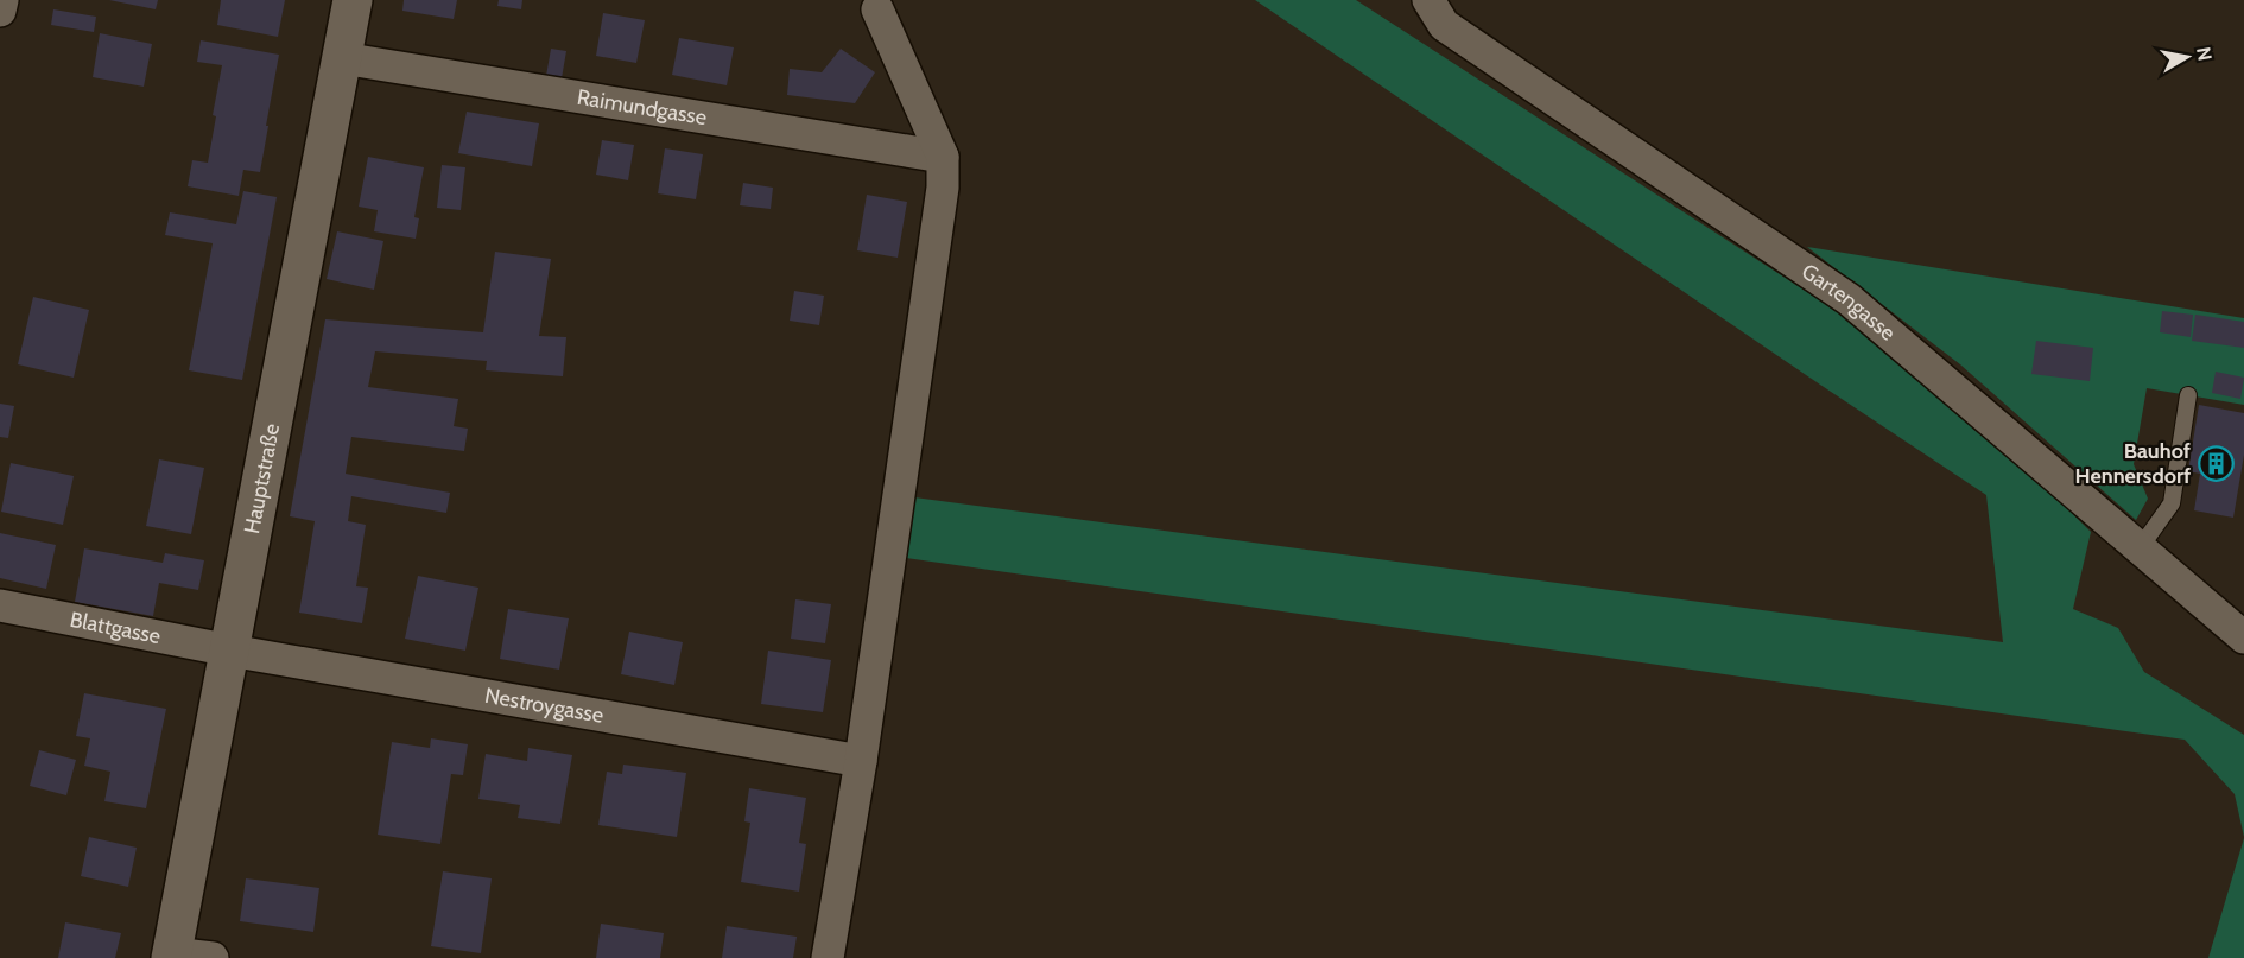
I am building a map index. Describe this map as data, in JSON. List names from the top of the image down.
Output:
{
  "streets": {
    "street": [
      "Raimundgasse",
      "Gartengasse",
      "Hauptstraße",
      "Blattgasse",
      "Nestroygasse"
    ]
  },
  "crossings": [
    ["Raimundgasse", "Hauptstraße"],
    ["Hauptstraße", "Blattgasse"],
    ["Hauptstraße", "Nestroygasse"],
    ["Blattgasse", "Nestroygasse"]
  ],
  "places": {
    "building": ["Bauhof Hennersdorf"]
  },
  "north": "right"
}
